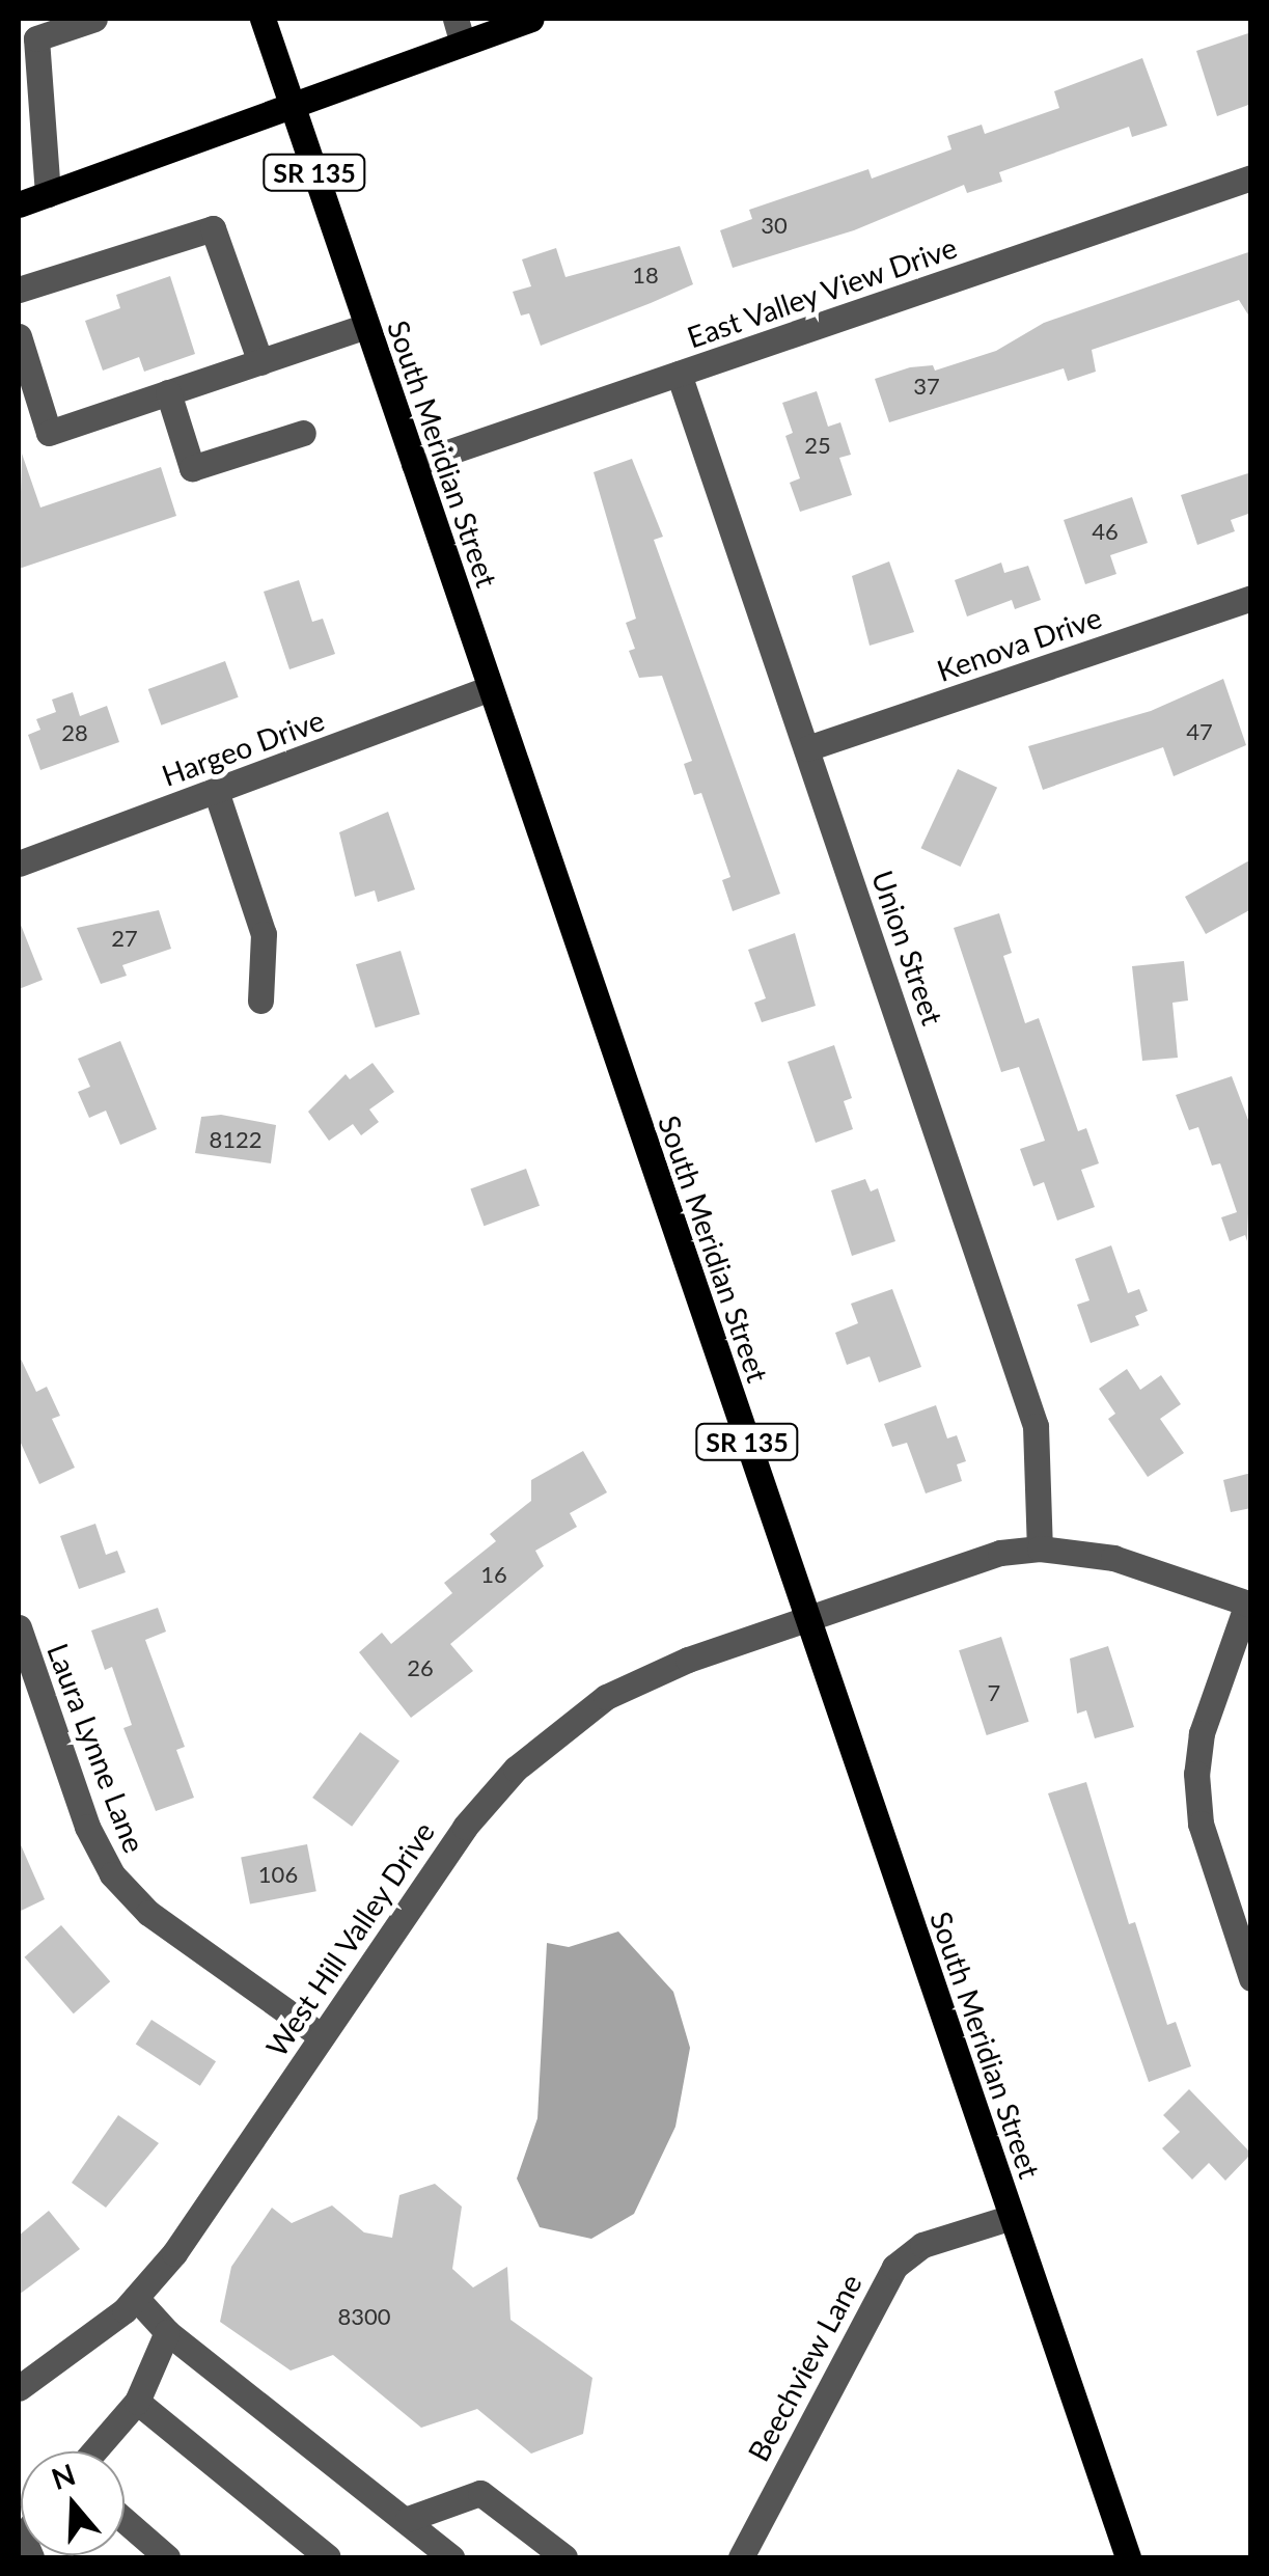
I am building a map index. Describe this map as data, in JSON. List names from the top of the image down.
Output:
{
  "streets": {
    "main road": ["SR 135", "South Meridian Street"],
    "street": [
      "East Valley View Drive",
      "Kenova Drive",
      "Hargeo Drive",
      "Union Street",
      "Laura Lynne Lane",
      "West Hill Valley Drive",
      "Beechview Lane"
    ]
  },
  "crossings": [
    ["East Valley View Drive", "South Meridian Street"],
    ["East Valley View Drive", "Union Street"],
    ["South Meridian Street", "Hargeo Drive"],
    ["South Meridian Street", "West Hill Valley Drive"],
    ["South Meridian Street", "Beechview Lane"],
    ["Kenova Drive", "Union Street"],
    ["Union Street", "West Hill Valley Drive"],
    ["Laura Lynne Lane", "West Hill Valley Drive"]
  ],
  "house_numbers": [
    "30",
    "18",
    "37",
    "25",
    "46",
    "47",
    "28",
    "27",
    "8122",
    "16",
    "26",
    "7",
    "106",
    "8300"
  ],
  "north": "top"
}
